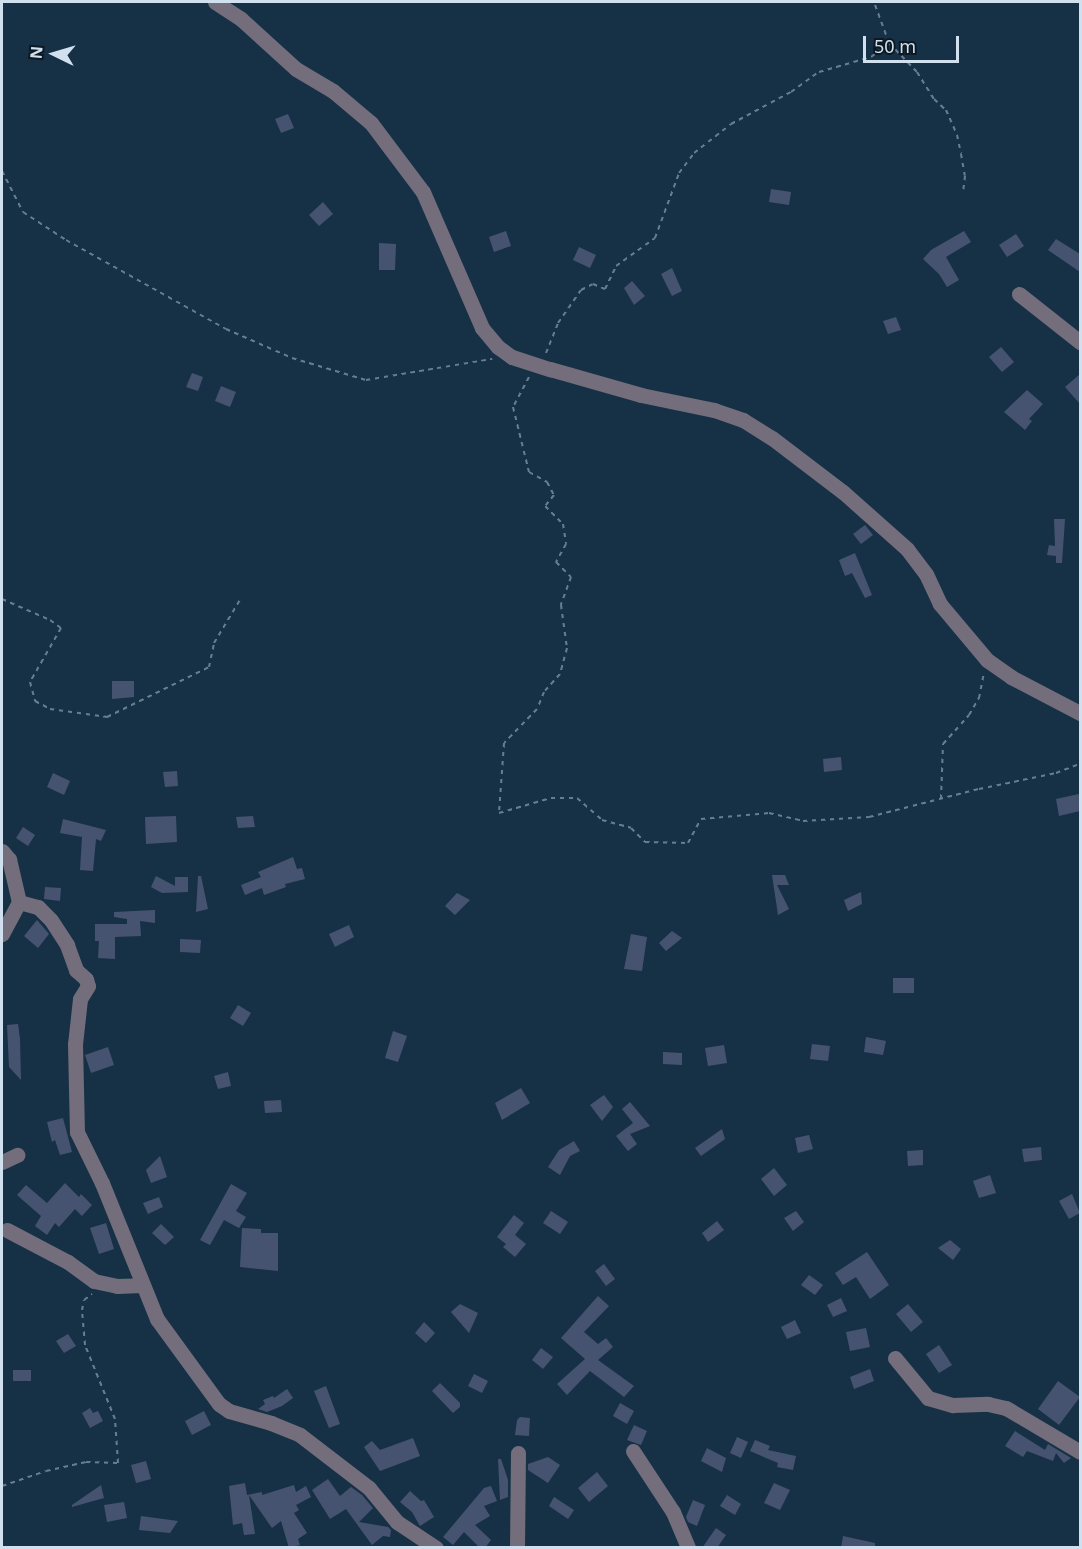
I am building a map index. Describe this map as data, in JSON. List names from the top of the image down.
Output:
{
  "scale_bar": "50 m",
  "north": "left"
}
